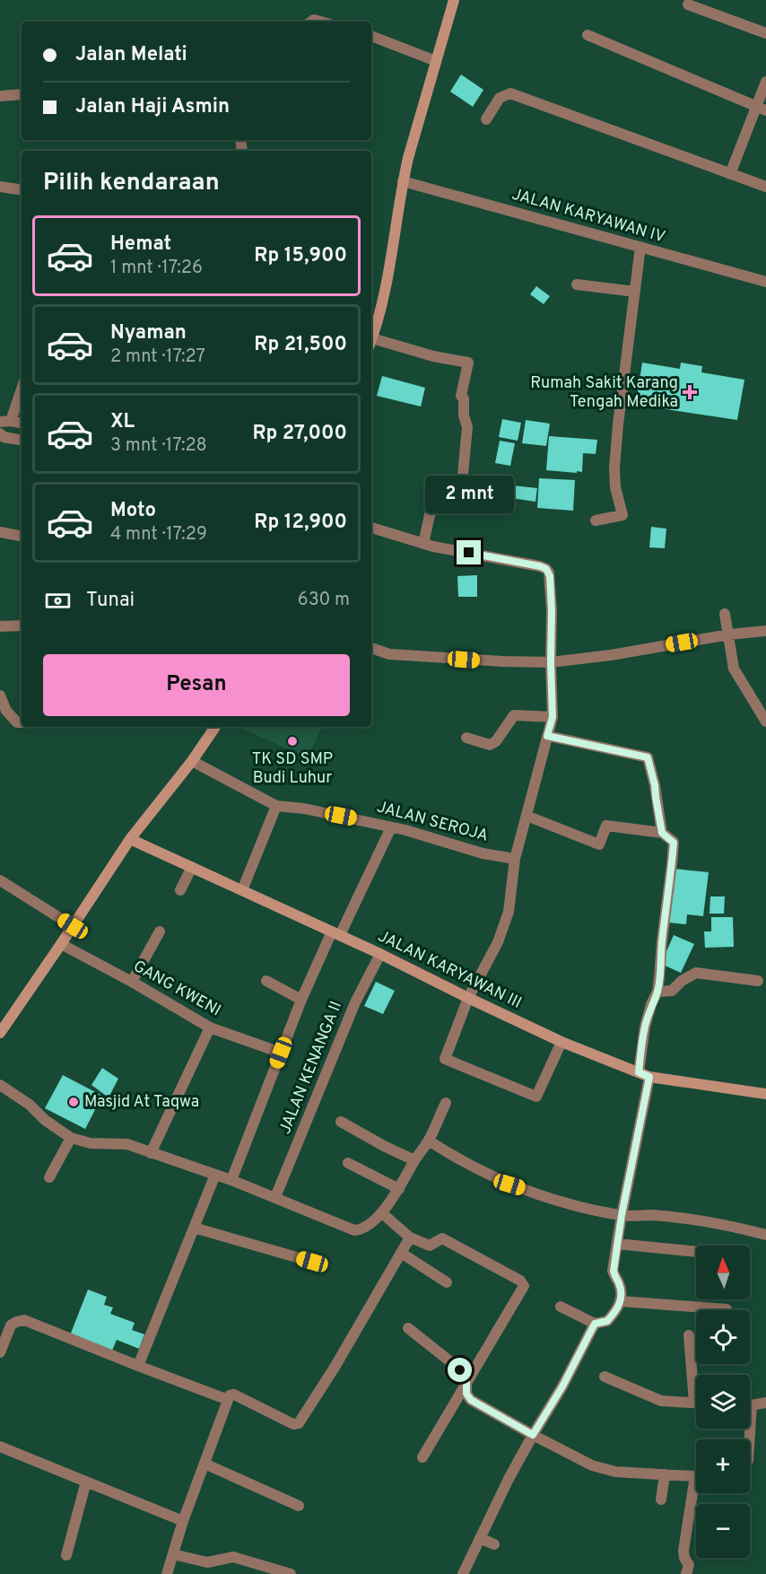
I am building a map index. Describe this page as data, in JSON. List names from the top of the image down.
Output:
{
  "streets": {
    "main road": ["JALAN KARYAWAN III"],
    "street": [
      "JALAN KARYAWAN IV",
      "JALAN SEROJA",
      "GANG KWENI",
      "JALAN KENANGA II"
    ]
  },
  "crossings": [
    ["JALAN KARYAWAN III", "JALAN KENANGA II"]
  ],
  "places": {
    "health": ["Rumah Sakit Karang Tengah Medika"],
    "other": ["TK SD SMP Budi Luhur", "Masjid At Taqwa"]
  },
  "north": "top",
  "page": {
    "banner": ["Jalan Melati", "Jalan Haji Asmin"],
    "heading": "Pilih kendaraan",
    "list": [
      {
        "name": "Hemat",
        "note": "1 mnt · 17:26",
        "value": "Rp 15,900"
      },
      {
        "name": "Nyaman",
        "note": "2 mnt · 17:27",
        "value": "Rp 21,500"
      },
      {
        "name": "XL",
        "note": "3 mnt · 17:28",
        "value": "Rp 27,000"
      },
      {
        "name": "Moto",
        "note": "4 mnt · 17:29",
        "value": "Rp 12,900"
      }
    ],
    "bubble": "2 mnt",
    "pay": ["Tunai", "630 m"],
    "buttons": "Pesan",
    "map_buttons": ["+", "−"]
  }
}
